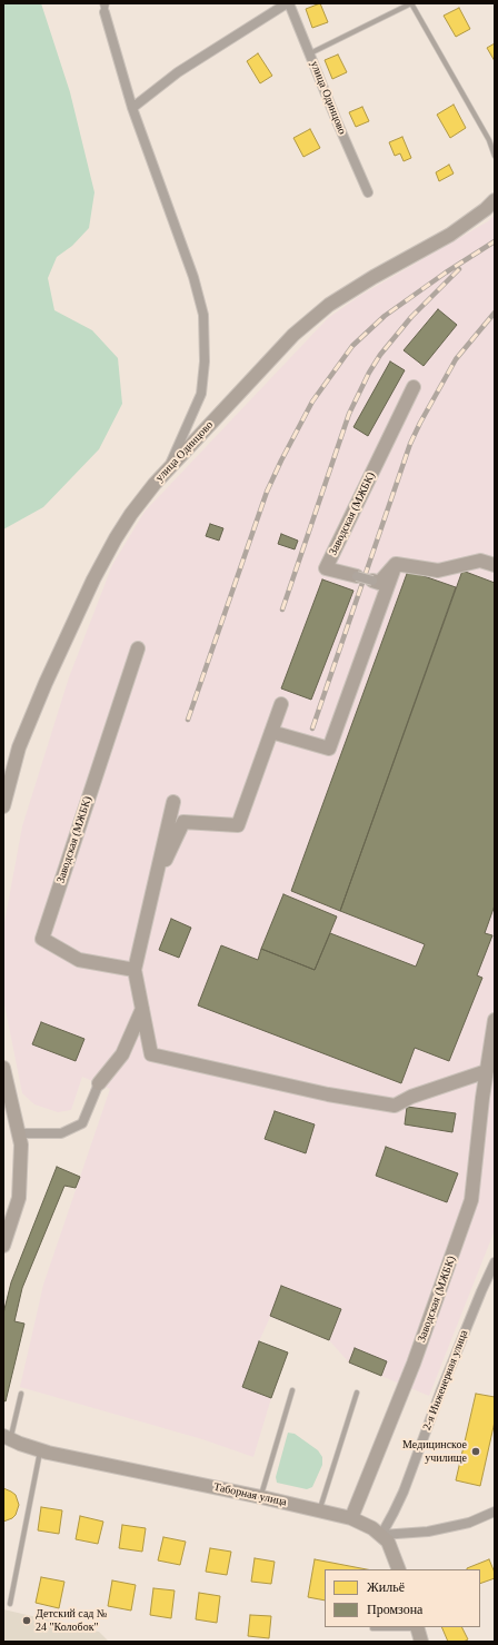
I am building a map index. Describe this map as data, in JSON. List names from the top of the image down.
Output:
{
  "streets": {
    "street": [
      "улица Одинцово",
      "Заводская (МЖБК)",
      "2-я Инженерная улица",
      "Таборная улица"
    ]
  },
  "crossings": [
    ["Заводская (МЖБК)", "Таборная улица"],
    ["2-я Инженерная улица", "Таборная улица"]
  ],
  "places": ["Медицинское училище", "Детский сад № 24 \"Колобок\""],
  "legend": ["Жильё", "Промзона"]
}
